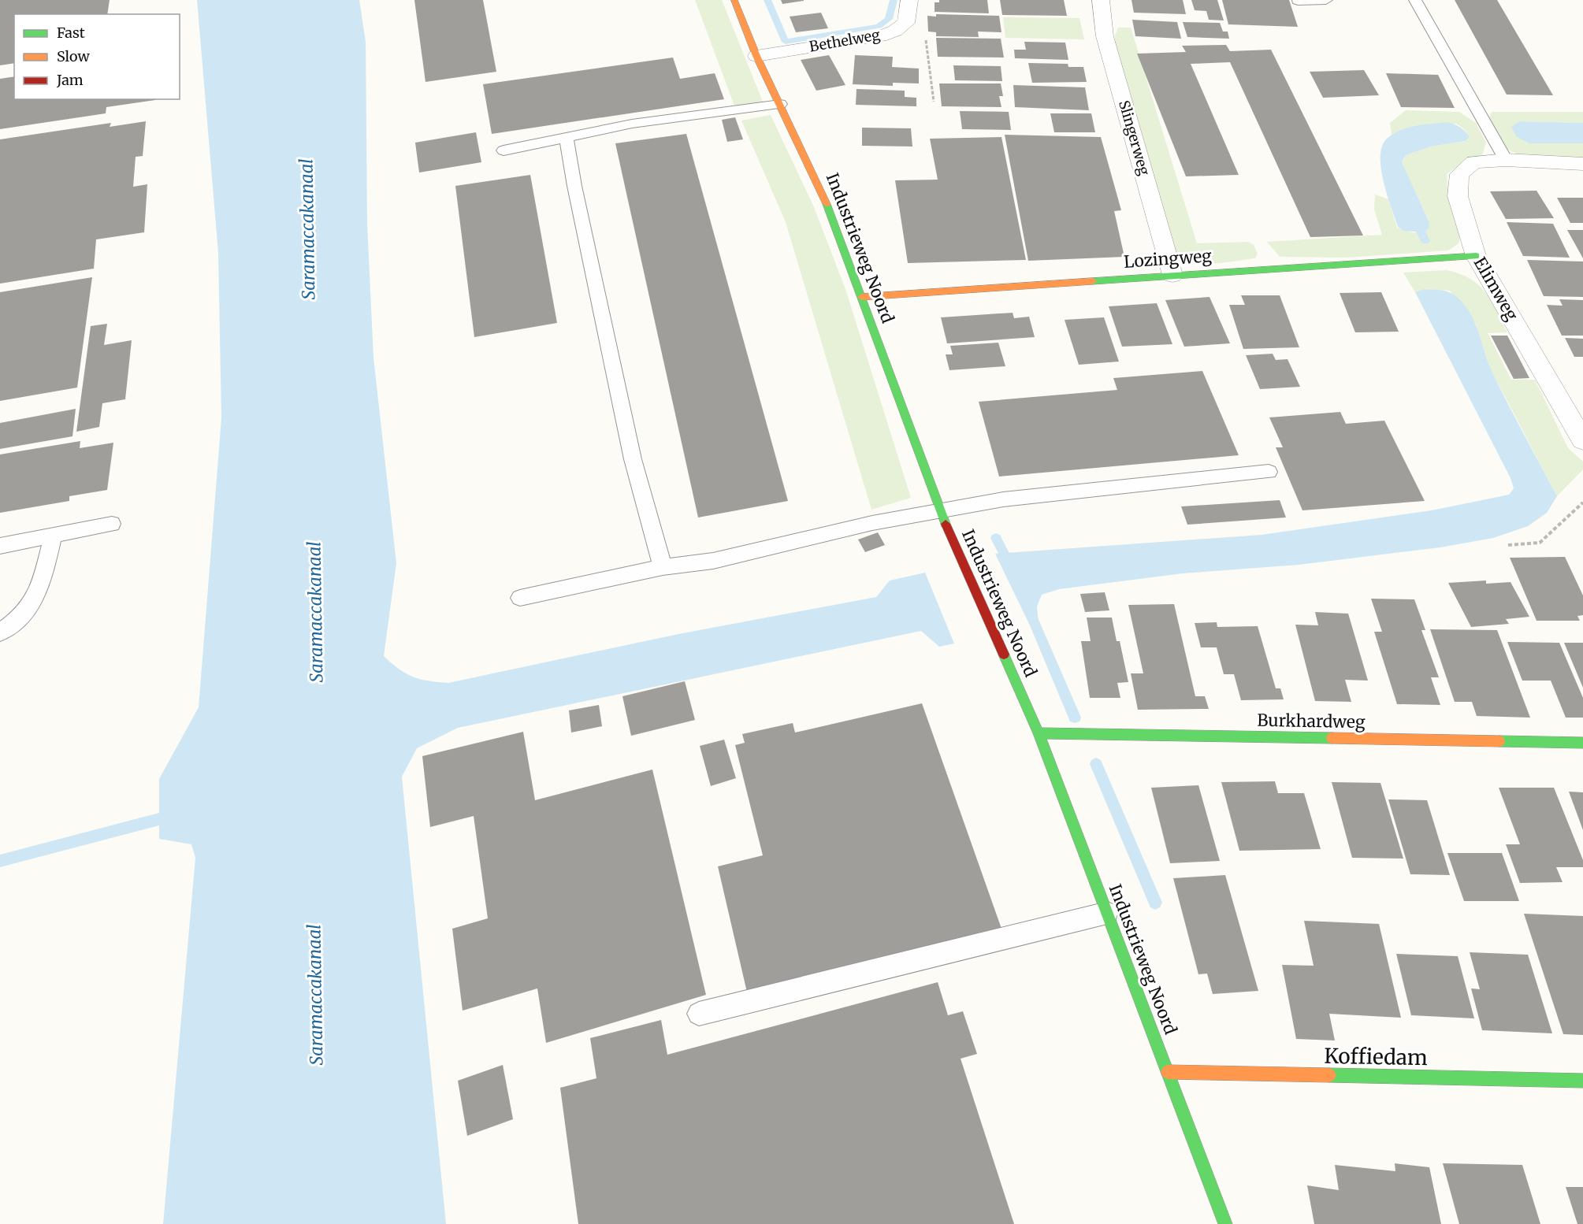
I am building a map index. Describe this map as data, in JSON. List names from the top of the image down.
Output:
{
  "streets": {
    "street": [
      "Bethelweg",
      "Slingerweg",
      "Industrieweg Noord",
      "Lozingweg",
      "Elimweg",
      "Burkhardweg",
      "Koffiedam"
    ]
  },
  "crossings": [
    ["Bethelweg", "Industrieweg Noord"],
    ["Slingerweg", "Lozingweg"],
    ["Industrieweg Noord", "Lozingweg"],
    ["Industrieweg Noord", "Burkhardweg"],
    ["Industrieweg Noord", "Koffiedam"],
    ["Lozingweg", "Elimweg"]
  ],
  "water": ["Saramaccakanaal"],
  "legend": ["Fast", "Slow", "Jam"]
}
